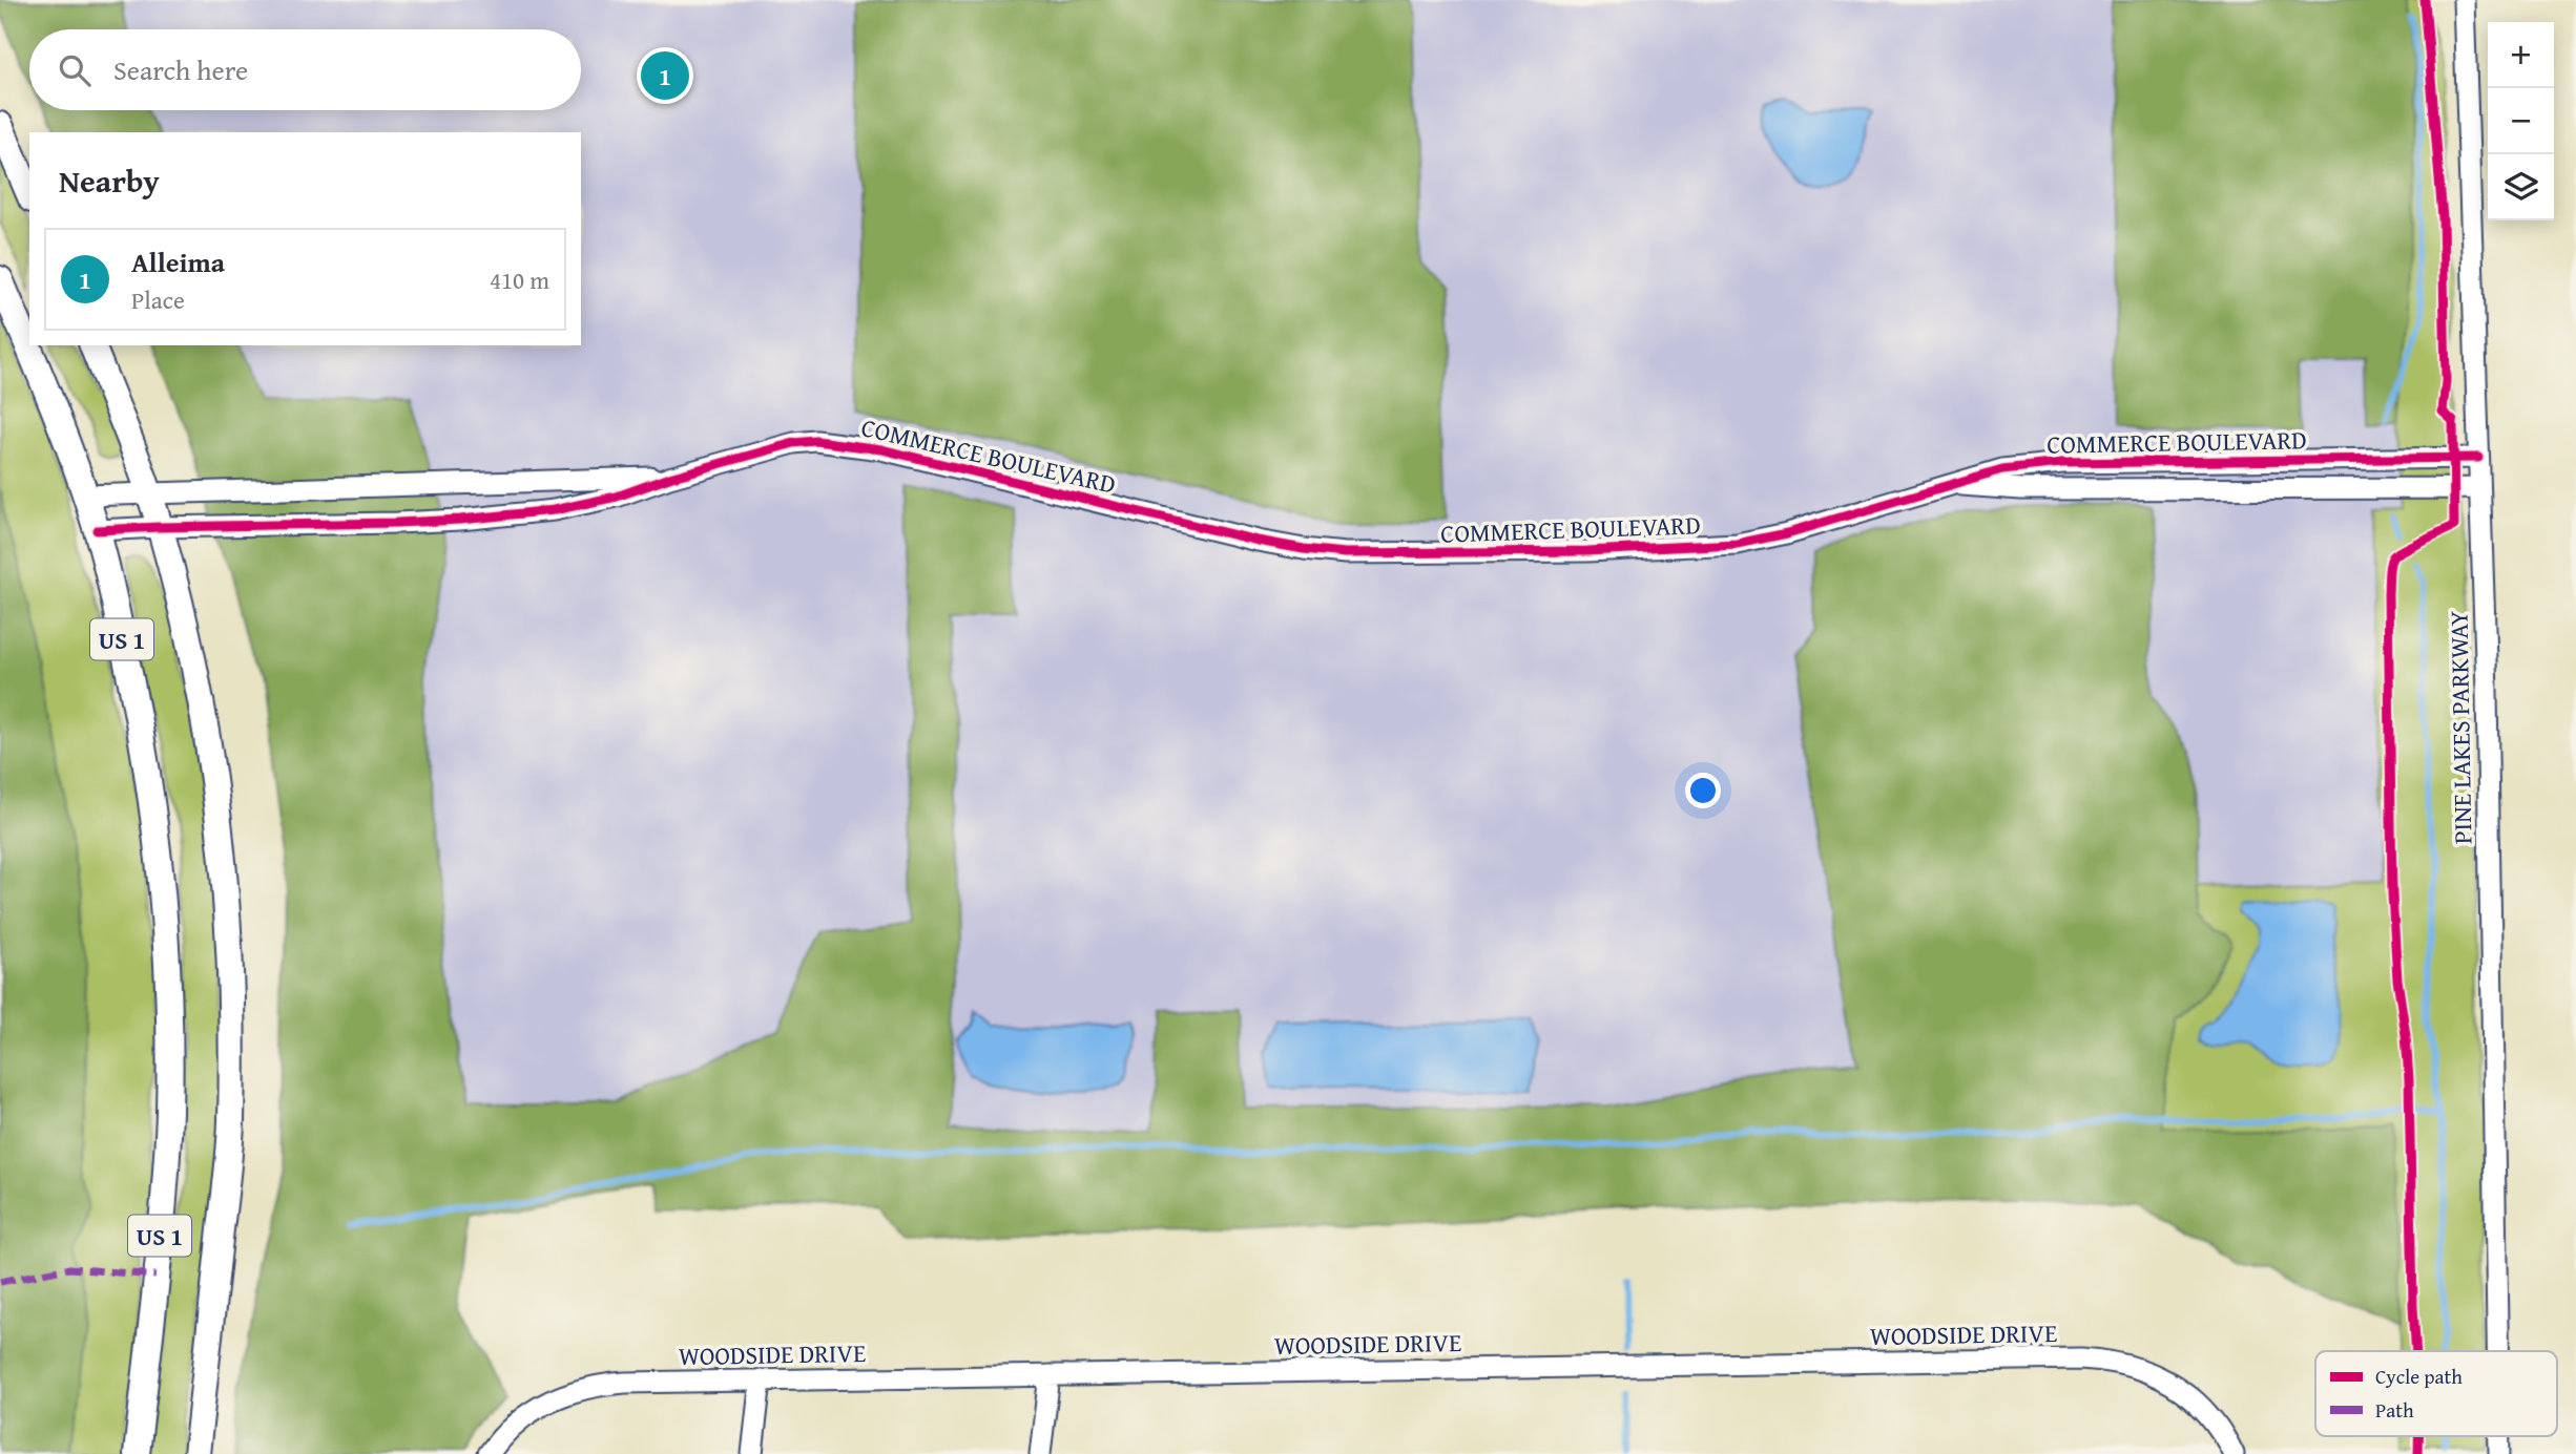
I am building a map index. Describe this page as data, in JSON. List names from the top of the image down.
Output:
{
  "streets": {
    "main road": ["US 1"],
    "street": ["COMMERCE BOULEVARD", "PINE LAKES PARKWAY", "WOODSIDE DRIVE"]
  },
  "crossings": [
    ["COMMERCE BOULEVARD", "PINE LAKES PARKWAY"]
  ],
  "legend": ["Cycle path", "Path"],
  "page": {
    "map_buttons": ["+", "−"],
    "search": "Search here",
    "pins": "1",
    "heading": "Nearby",
    "list": [
      {
        "mark": "1",
        "name": "Alleima",
        "note": "Place",
        "value": "410 m"
      }
    ]
  }
}
